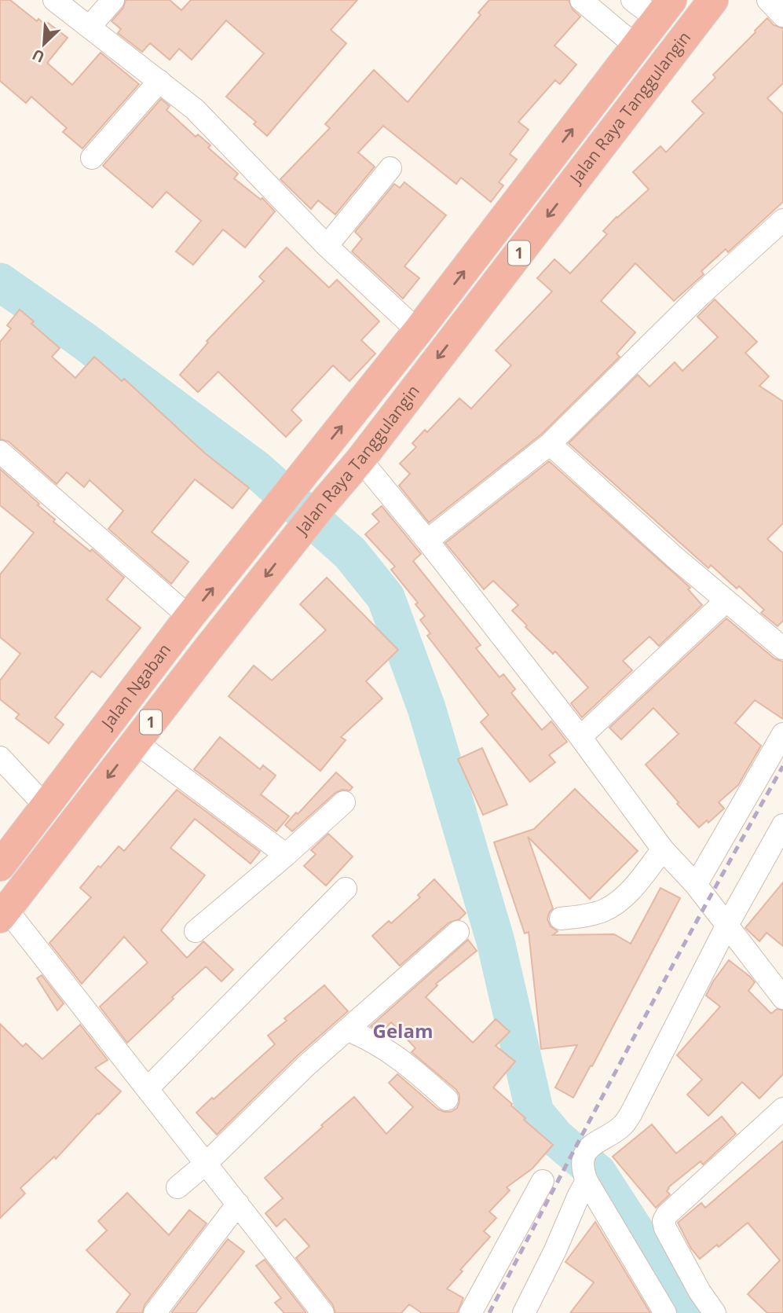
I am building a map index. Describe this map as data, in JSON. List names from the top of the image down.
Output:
{
  "streets": {
    "highway": ["Jalan Raya Tanggulangin", "1", "Jalan Ngaban"]
  },
  "crossings": [
    ["Jalan Raya Tanggulangin", "Jalan Ngaban"]
  ],
  "districts": ["Gelam"],
  "north": "bottom left"
}
